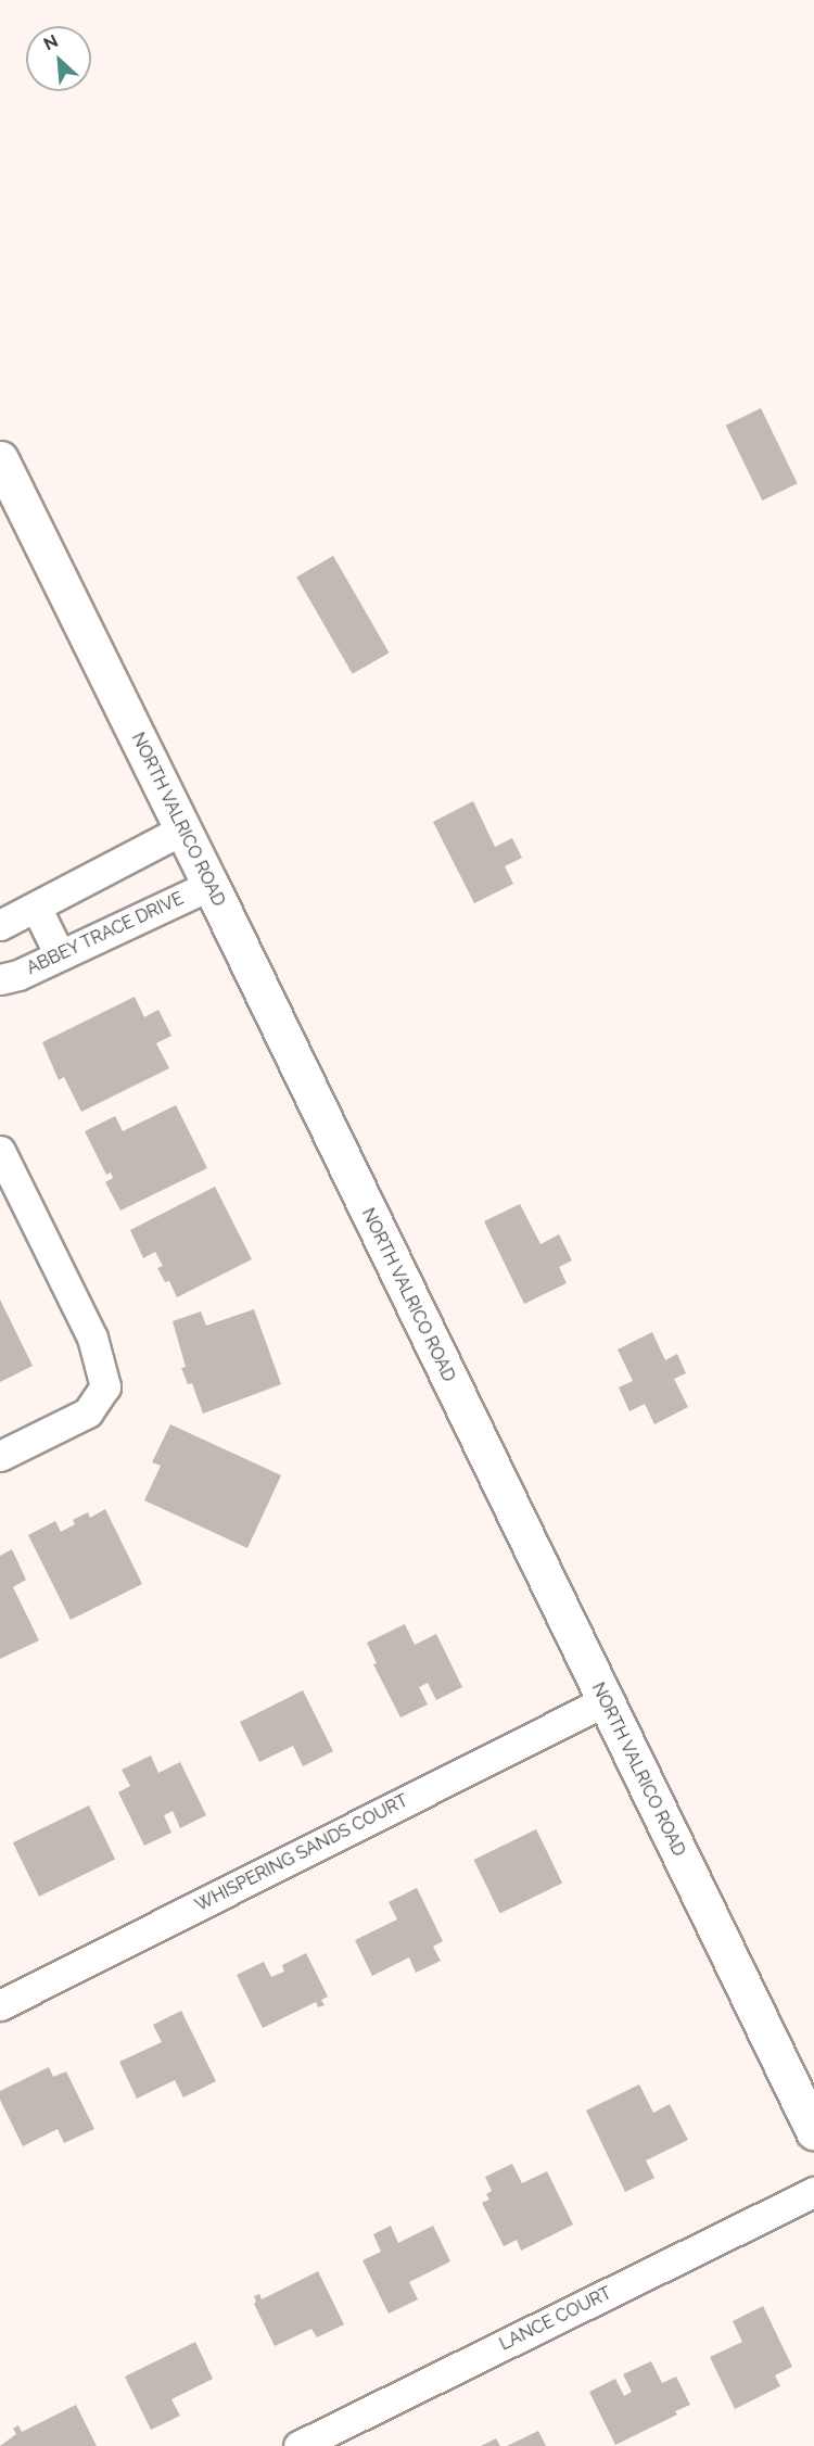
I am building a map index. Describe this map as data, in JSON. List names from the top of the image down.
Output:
{
  "streets": {
    "street": [
      "NORTH VALRICO ROAD",
      "ABBEY TRACE DRIVE",
      "WHISPERING SANDS COURT",
      "LANCE COURT"
    ]
  },
  "crossings": [
    ["NORTH VALRICO ROAD", "ABBEY TRACE DRIVE"],
    ["NORTH VALRICO ROAD", "WHISPERING SANDS COURT"]
  ],
  "north": "top left"
}
